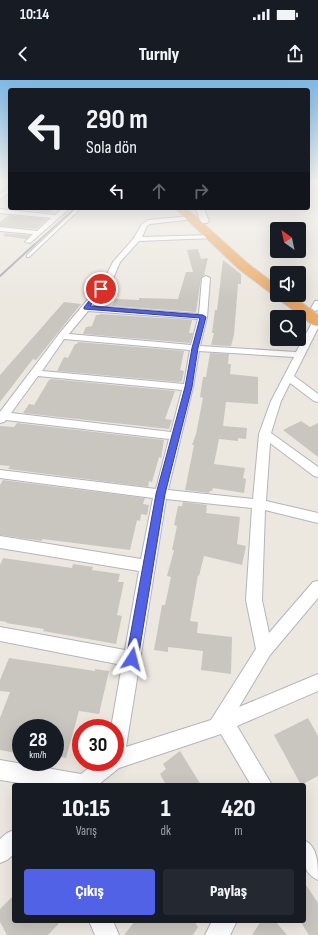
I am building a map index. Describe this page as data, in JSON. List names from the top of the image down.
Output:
{
  "north": "top left",
  "page": {
    "status": "10:14",
    "header": "Turnly",
    "turn": ["290 m", "Sola dön"],
    "speed": "28 km/h",
    "limit": "30",
    "eta": [
      "10:15",
      "Varış",
      "1",
      "dk",
      "420",
      "m"
    ],
    "buttons": ["Çıkış", "Paylaş"]
  }
}
